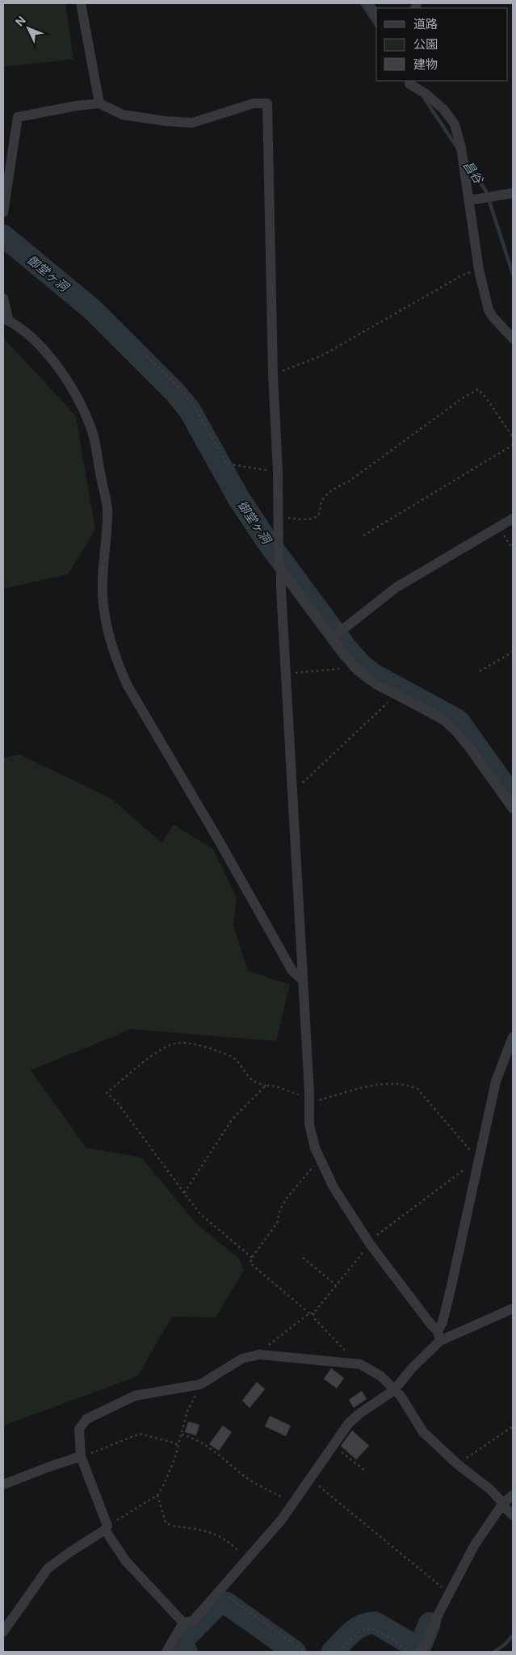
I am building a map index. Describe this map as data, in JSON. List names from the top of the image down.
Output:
{
  "water": ["昌谷", "御堂ヶ洞"],
  "legend": ["道路", "公園", "建物"],
  "north": "top left"
}
